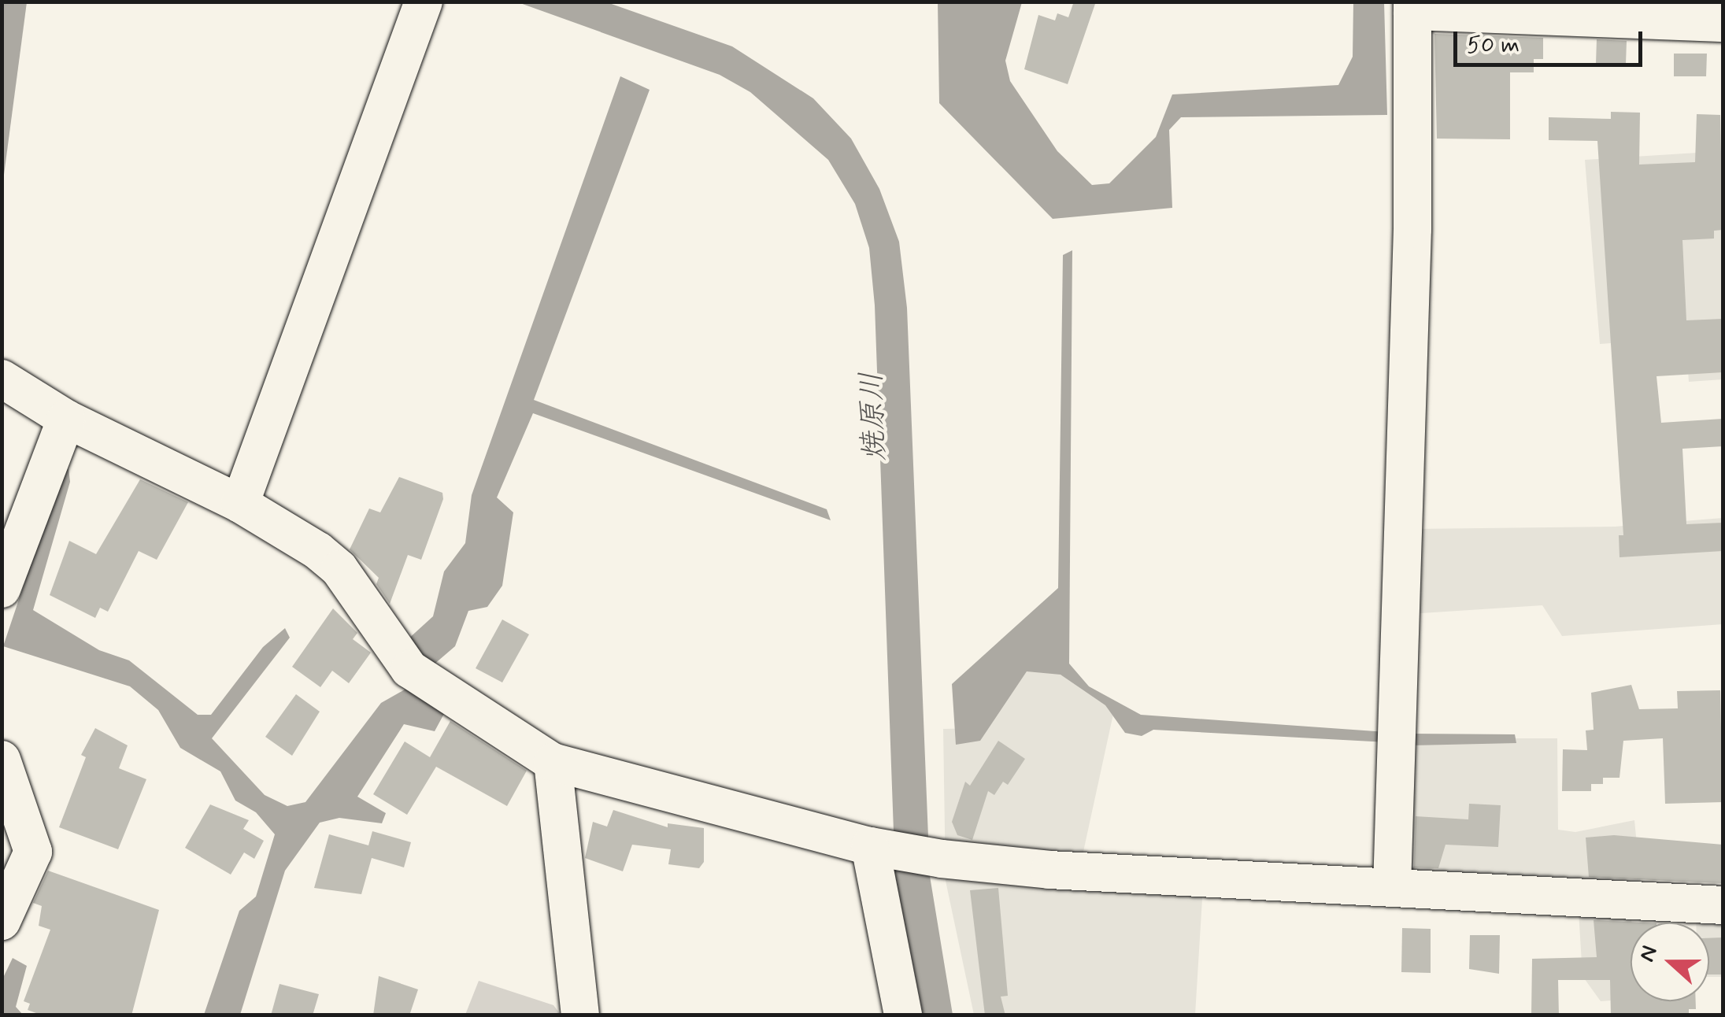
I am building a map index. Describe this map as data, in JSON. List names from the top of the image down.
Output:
{
  "water": ["焼原川"],
  "scale_bar": "50 m",
  "north": "left"
}
